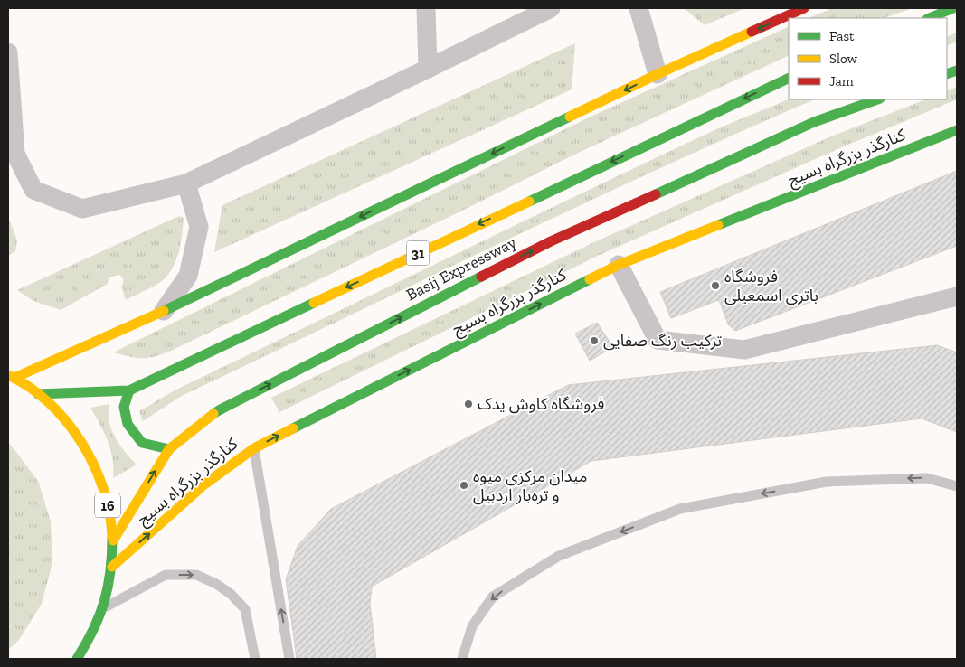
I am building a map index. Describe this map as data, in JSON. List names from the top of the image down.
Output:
{
  "streets": {
    "main road": [
      "کنارگذر بزرگراه بسیج",
      "31",
      "Basij Expressway",
      "16"
    ]
  },
  "crossings": [
    ["کنارگذر بزرگراه بسیج", "16"],
    ["Basij Expressway", "16"]
  ],
  "one_way": ["کنارگذر بزرگراه بسیج"],
  "places": [
    "فروشگاه باتری اسمعیلی",
    "ترکیب رنگ صفایی",
    "فروشگاه کاوش یدک",
    "میدان مرکزی میوه و تره‌بار اردبیل"
  ],
  "legend": ["Fast", "Slow", "Jam"]
}
